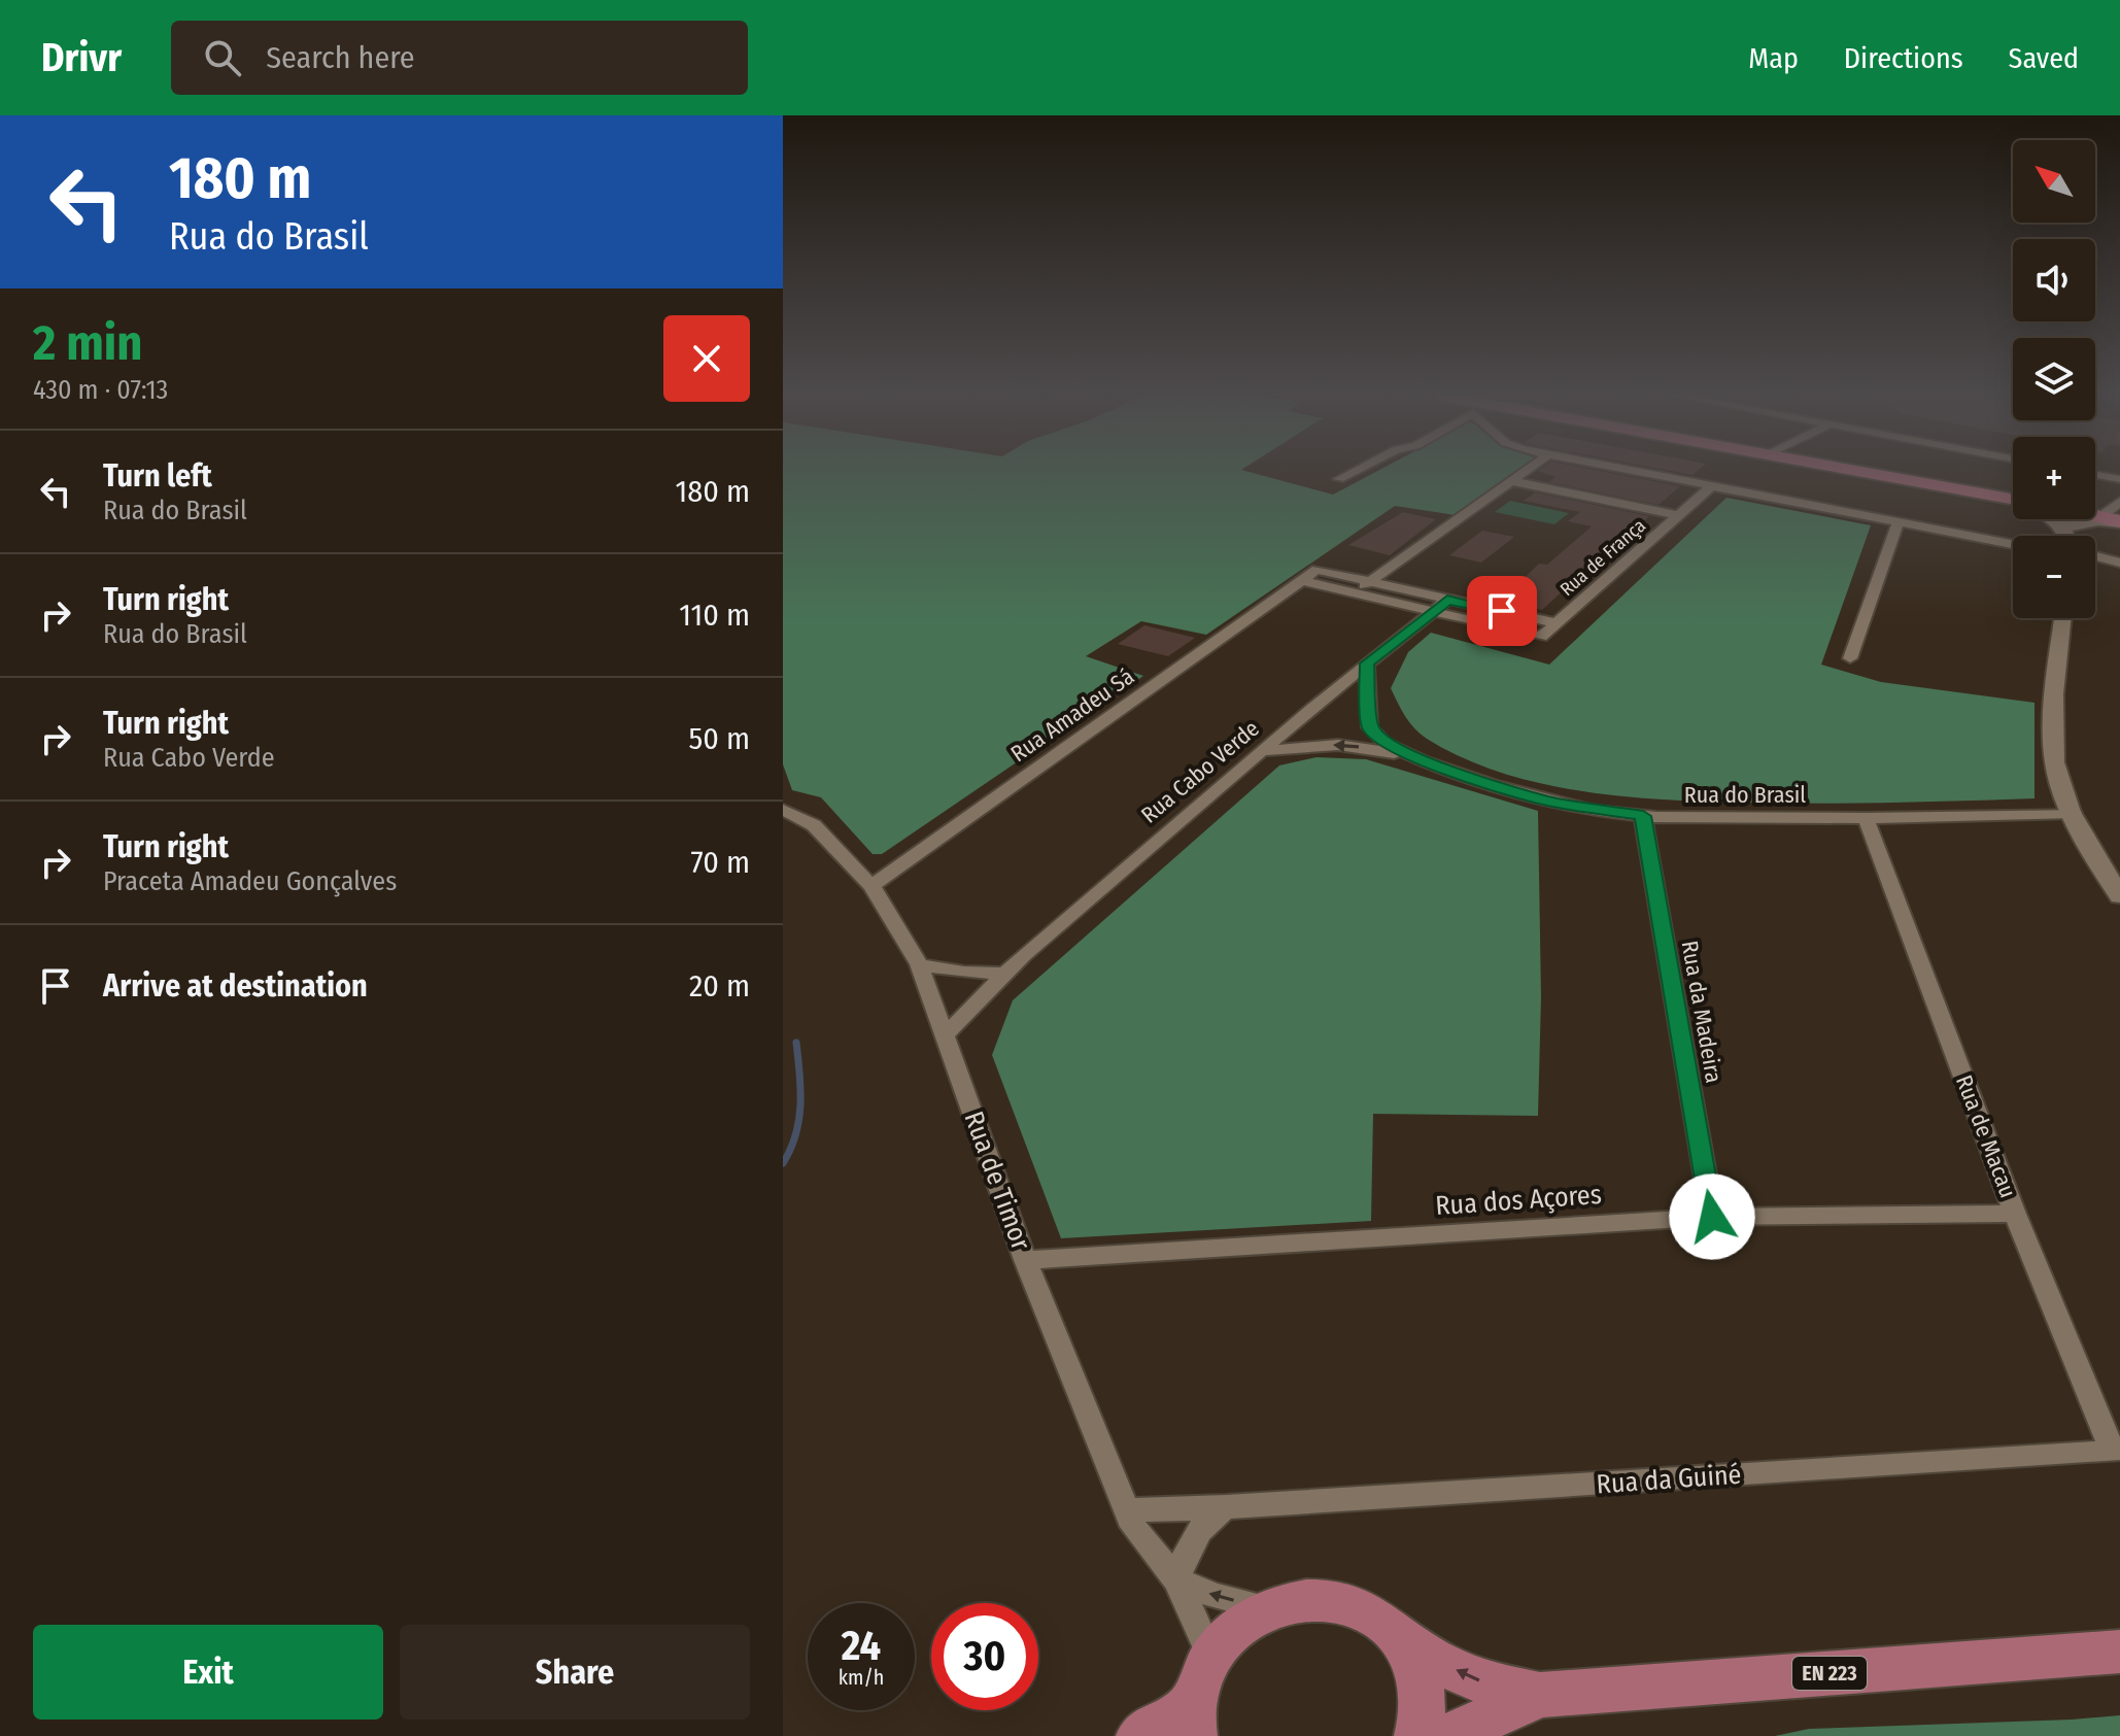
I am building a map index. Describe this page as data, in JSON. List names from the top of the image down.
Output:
{
  "streets": {
    "main road": ["EN 223"],
    "street": [
      "Rua de França",
      "Rua Amadeu Sá",
      "Rua Cabo Verde",
      "Rua do Brasil",
      "Rua da Madeira",
      "Rua de Macau",
      "Rua de Timor",
      "Rua dos Açores",
      "Rua da Guiné"
    ]
  },
  "crossings": [
    ["Rua Amadeu Sá", "Rua de Timor"],
    ["Rua Cabo Verde", "Rua do Brasil"],
    ["Rua Cabo Verde", "Rua de Timor"],
    ["Rua do Brasil", "Rua da Madeira"],
    ["Rua do Brasil", "Rua de Macau"],
    ["Rua da Madeira", "Rua dos Açores"],
    ["Rua de Macau", "Rua dos Açores"],
    ["Rua de Macau", "Rua da Guiné"],
    ["Rua de Timor", "Rua dos Açores"],
    ["Rua de Timor", "Rua da Guiné"],
    ["Rua de Timor", "EN 223"]
  ],
  "north": "top left",
  "page": {
    "header": "Drivr",
    "search": "Search here",
    "nav": ["Map", "Directions", "Saved"],
    "turn": ["180 m", "Rua do Brasil"],
    "map_buttons": ["+", "−"],
    "heading": ["2 min", "430 m · 07:13"],
    "list": [
      {
        "name": "Turn left",
        "note": "Rua do Brasil",
        "value": "180 m"
      },
      {
        "name": "Turn right",
        "note": "Rua do Brasil",
        "value": "110 m"
      },
      {
        "name": "Turn right",
        "note": "Rua Cabo Verde",
        "value": "50 m"
      },
      {
        "name": "Turn right",
        "note": "Praceta Amadeu Gonçalves",
        "value": "70 m"
      },
      {
        "name": "Arrive at destination",
        "value": "20 m"
      }
    ],
    "speed": "24 km/h",
    "limit": "30",
    "buttons": ["Exit", "Share"]
  }
}
